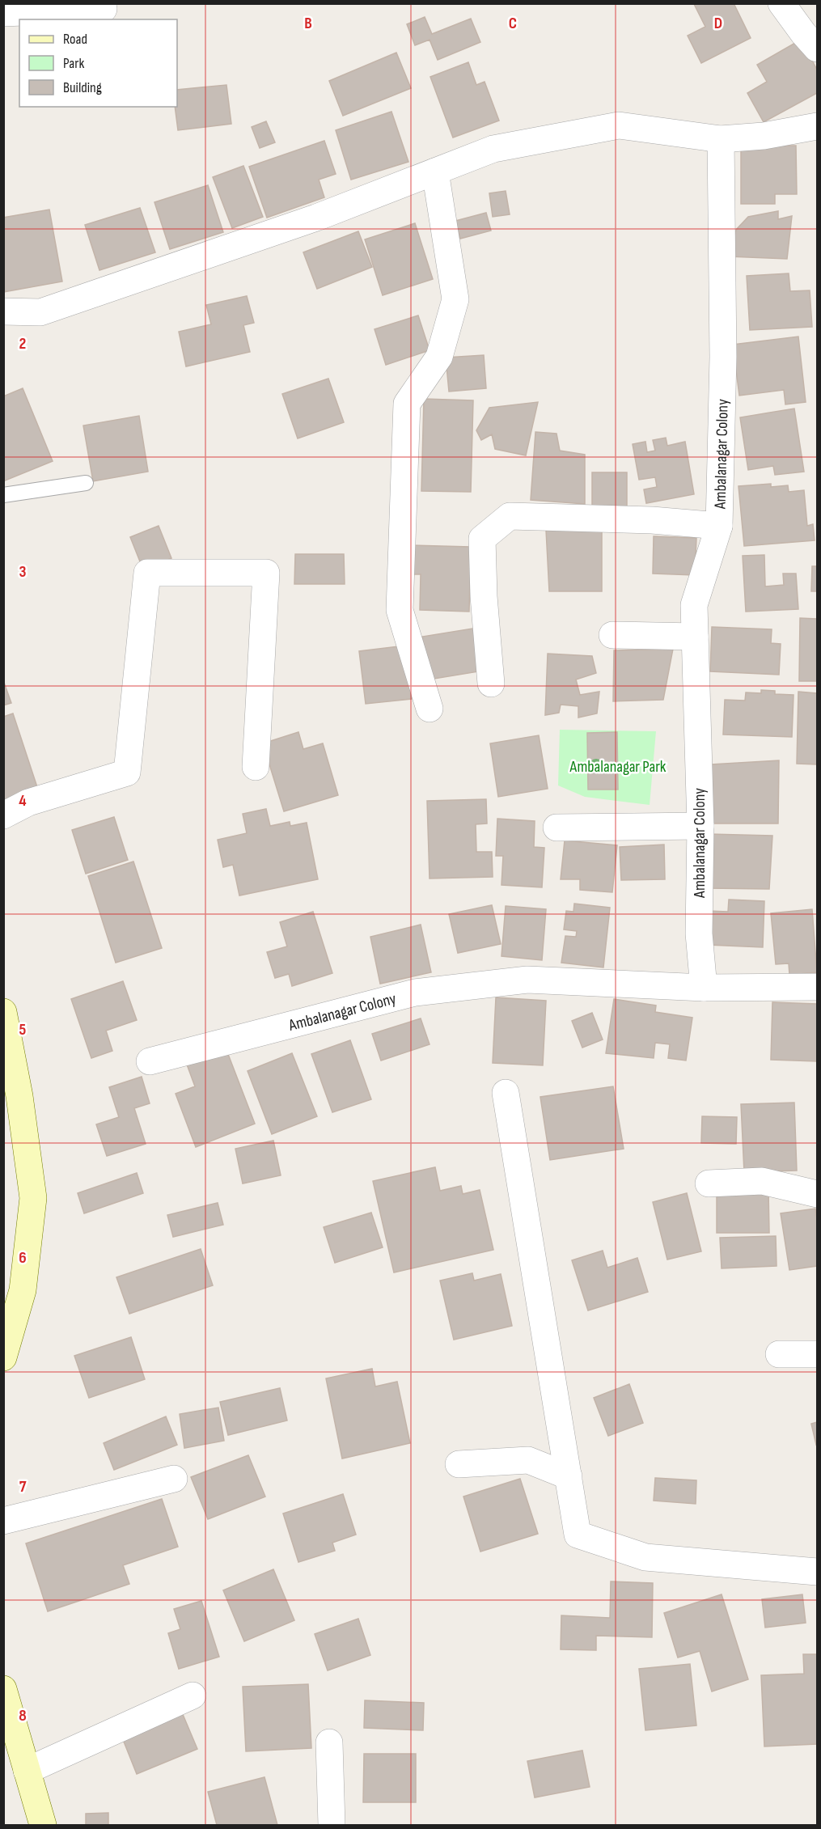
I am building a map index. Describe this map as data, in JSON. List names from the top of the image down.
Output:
{
  "streets": {
    "street": ["Ambalanagar Colony"]
  },
  "parks": ["Ambalanagar Park"],
  "legend": ["Road", "Park", "Building"],
  "grid": {
    "columns": ["B", "C", "D"],
    "rows": [
      "2",
      "3",
      "4",
      "5",
      "6",
      "7",
      "8"
    ]
  }
}
